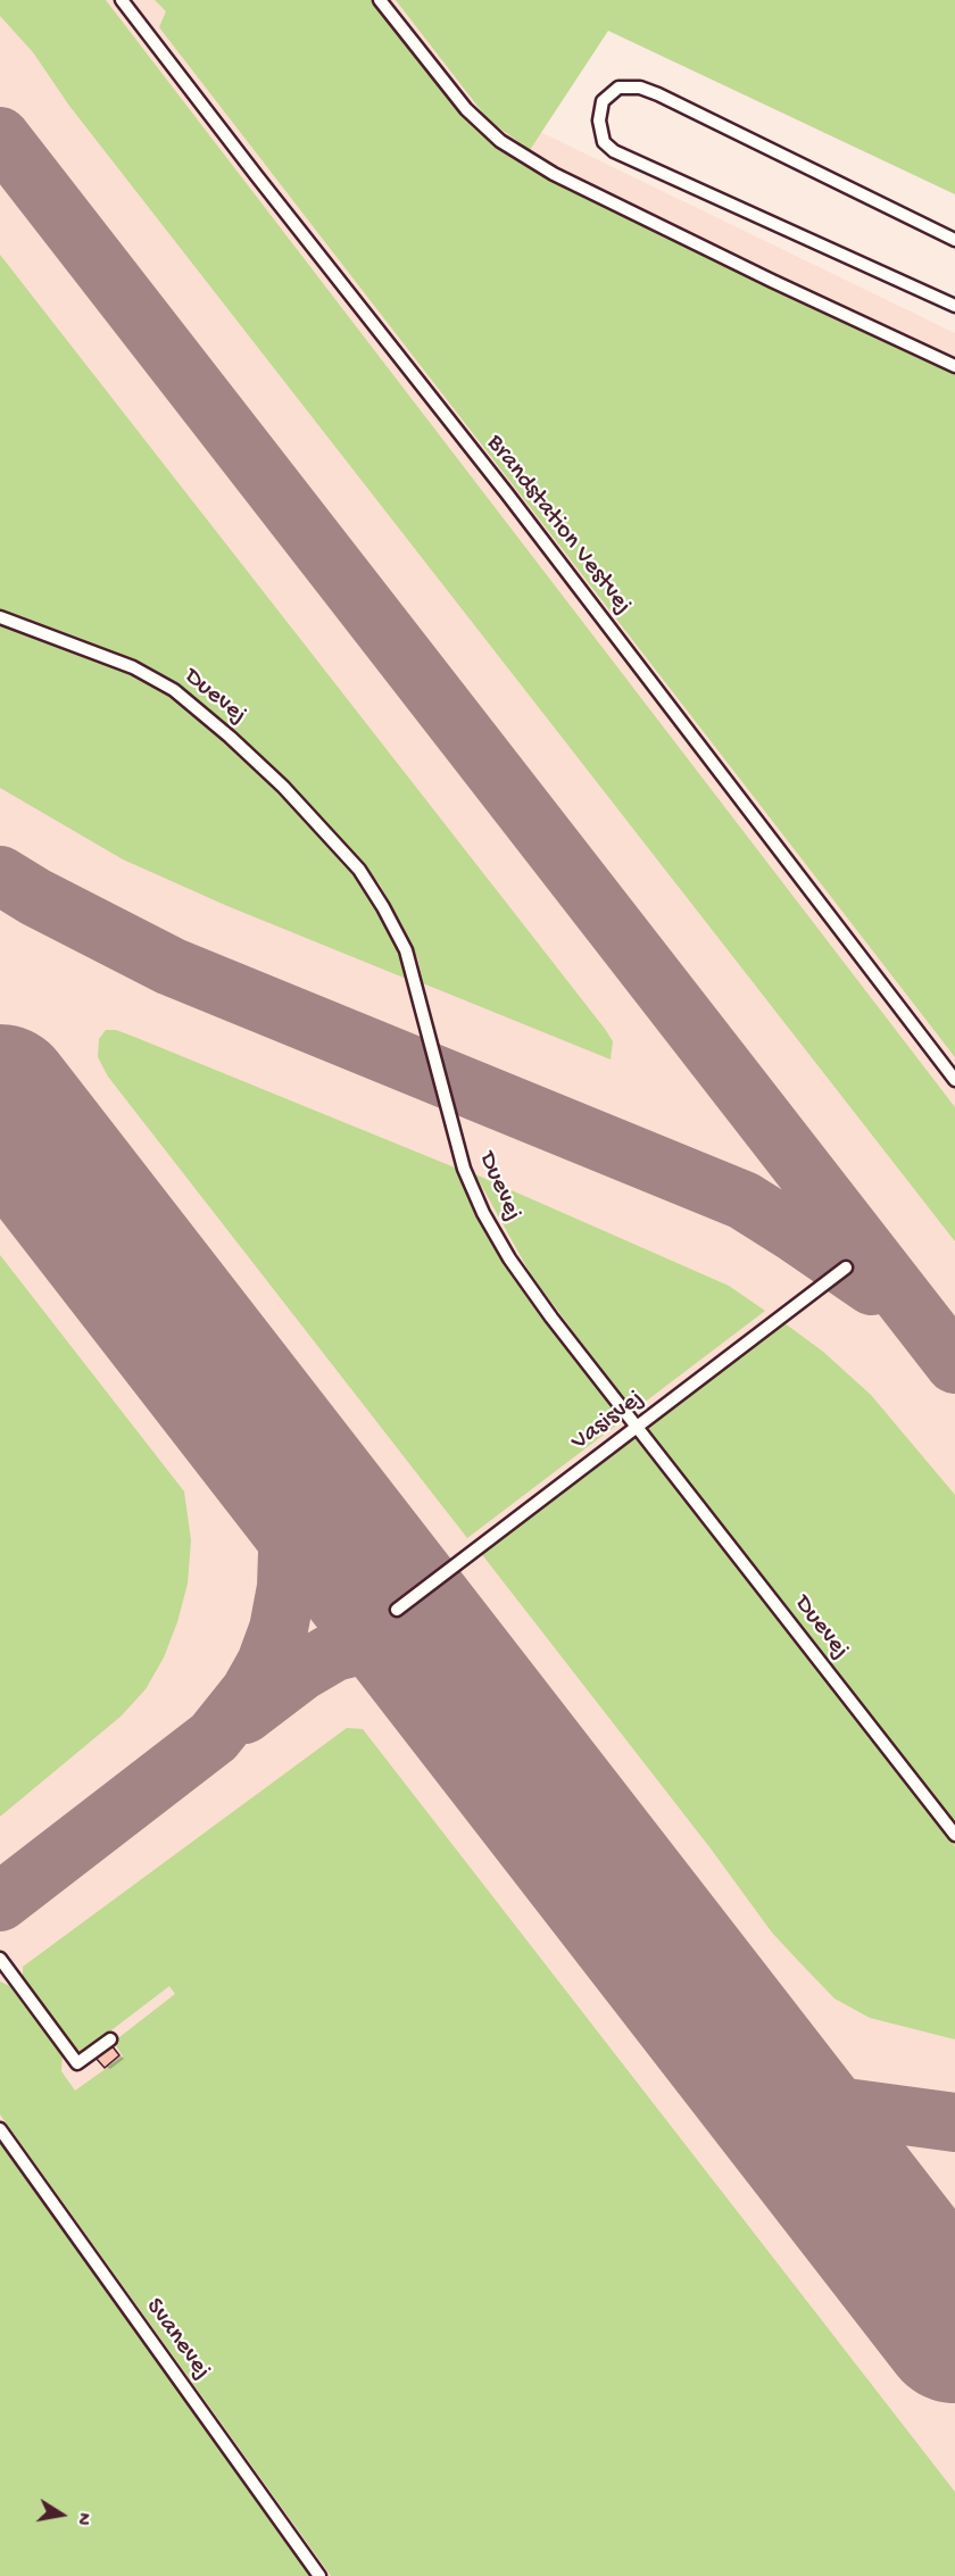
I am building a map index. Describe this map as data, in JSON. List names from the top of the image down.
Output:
{
  "streets": {
    "lane": [
      "Brandstation Vestvej",
      "Duevej",
      "Vasisvej",
      "Svanevej"
    ]
  },
  "crossings": [
    ["Duevej", "Vasisvej"]
  ],
  "north": "right"
}
